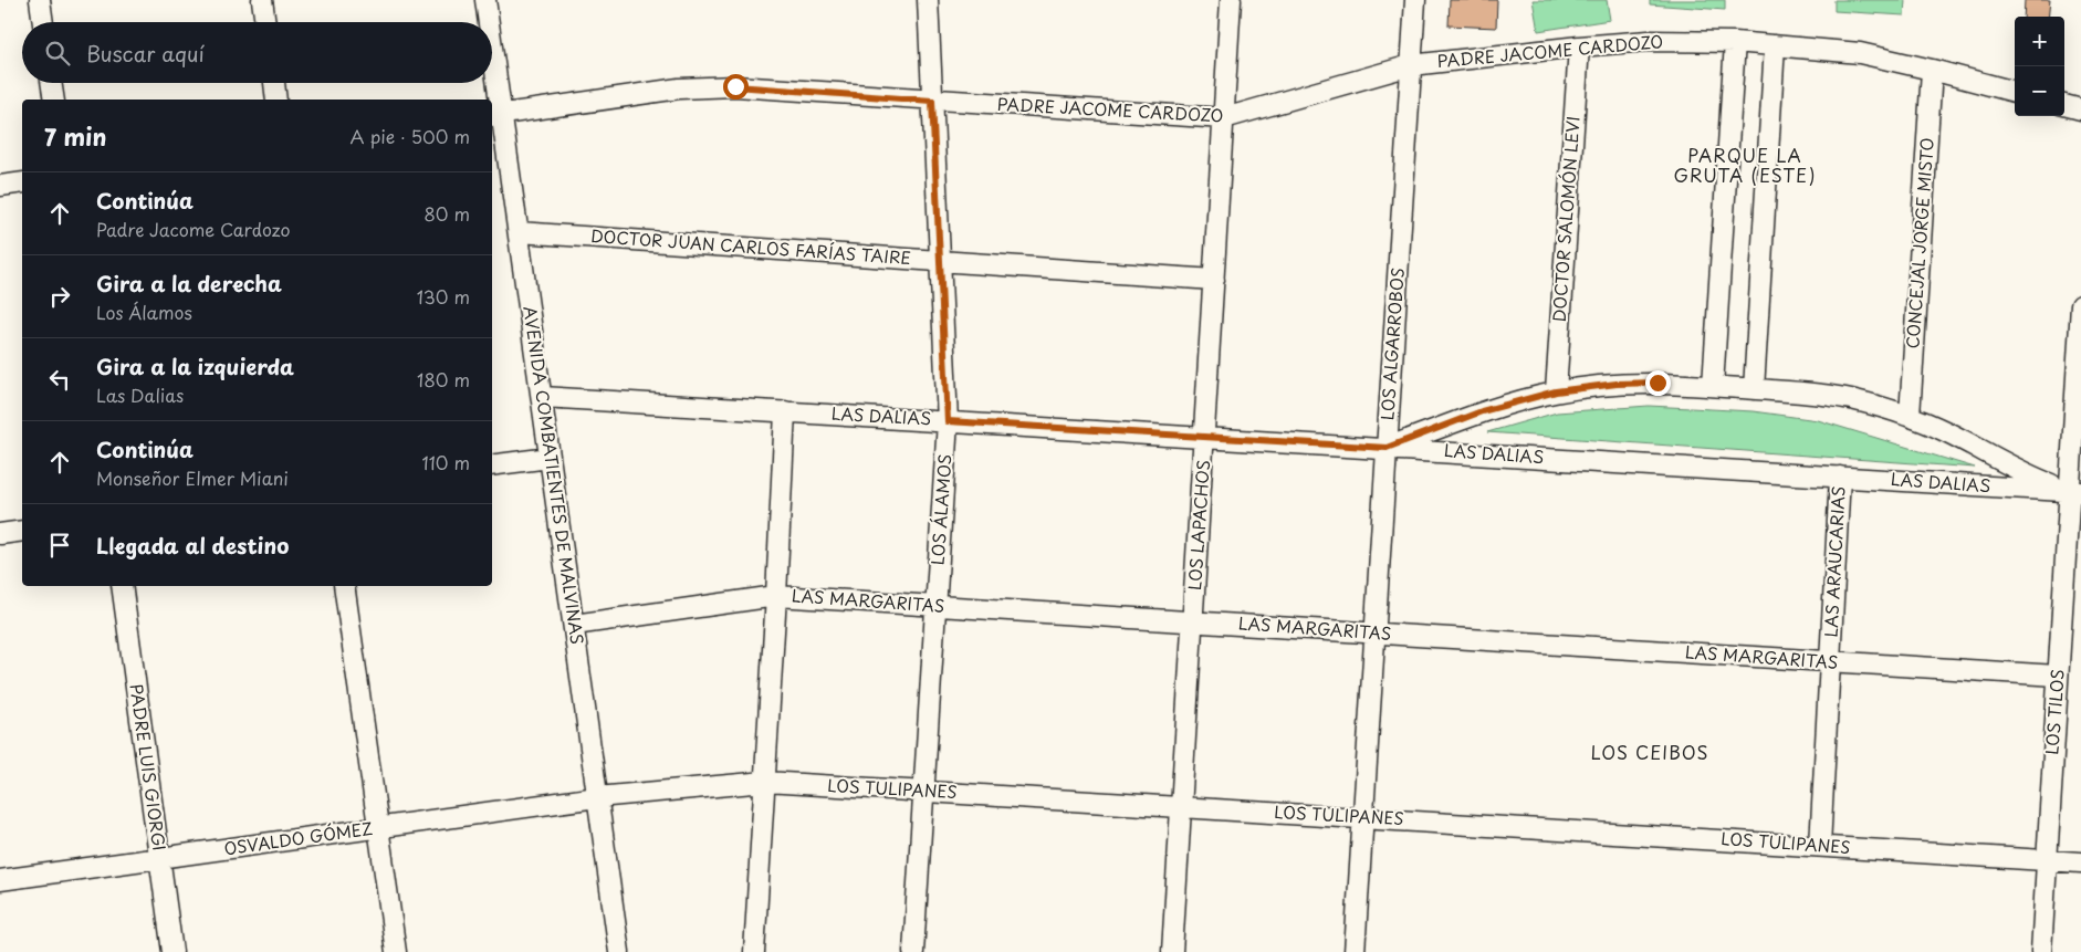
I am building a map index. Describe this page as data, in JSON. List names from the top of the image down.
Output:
{
  "streets": {
    "street": [
      "PADRE JACOME CARDOZO",
      "DOCTOR SALOMÓN LEVI",
      "CONCEJAL JORGE MISTO",
      "DOCTOR JUAN CARLOS FARÍAS TAIRE",
      "LOS ALGARROBOS",
      "LAS DALIAS",
      "AVENIDA COMBATIENTES DE MALVINAS",
      "LOS ÁLAMOS",
      "LOS LAPACHOS",
      "LAS ARAUCARIAS",
      "LAS MARGARITAS",
      "LOS TILOS",
      "PADRE LUIS GIORGI",
      "LOS TULIPANES",
      "OSVALDO GÓMEZ"
    ]
  },
  "crossings": [
    ["PADRE JACOME CARDOZO", "DOCTOR SALOMÓN LEVI"],
    ["PADRE JACOME CARDOZO", "CONCEJAL JORGE MISTO"],
    ["PADRE JACOME CARDOZO", "LOS ALGARROBOS"],
    ["PADRE JACOME CARDOZO", "AVENIDA COMBATIENTES DE MALVINAS"],
    ["PADRE JACOME CARDOZO", "LOS ÁLAMOS"],
    ["PADRE JACOME CARDOZO", "LOS LAPACHOS"],
    ["DOCTOR JUAN CARLOS FARÍAS TAIRE", "AVENIDA COMBATIENTES DE MALVINAS"],
    ["DOCTOR JUAN CARLOS FARÍAS TAIRE", "LOS ÁLAMOS"],
    ["DOCTOR JUAN CARLOS FARÍAS TAIRE", "LOS LAPACHOS"],
    ["LOS ALGARROBOS", "LAS DALIAS"],
    ["LOS ALGARROBOS", "LAS MARGARITAS"],
    ["LOS ALGARROBOS", "LOS TULIPANES"],
    ["LAS DALIAS", "AVENIDA COMBATIENTES DE MALVINAS"],
    ["LAS DALIAS", "LOS ÁLAMOS"],
    ["LAS DALIAS", "LOS LAPACHOS"],
    ["LAS DALIAS", "LAS ARAUCARIAS"],
    ["LAS DALIAS", "LOS TILOS"],
    ["AVENIDA COMBATIENTES DE MALVINAS", "LAS MARGARITAS"],
    ["AVENIDA COMBATIENTES DE MALVINAS", "LOS TULIPANES"],
    ["AVENIDA COMBATIENTES DE MALVINAS", "OSVALDO GÓMEZ"],
    ["LOS ÁLAMOS", "LAS MARGARITAS"],
    ["LOS ÁLAMOS", "LOS TULIPANES"],
    ["LOS LAPACHOS", "LAS MARGARITAS"],
    ["LOS LAPACHOS", "LOS TULIPANES"],
    ["LAS ARAUCARIAS", "LAS MARGARITAS"],
    ["LAS ARAUCARIAS", "LOS TULIPANES"],
    ["LAS MARGARITAS", "LOS TILOS"],
    ["LOS TILOS", "LOS TULIPANES"],
    ["PADRE LUIS GIORGI", "OSVALDO GÓMEZ"],
    ["LOS TULIPANES", "OSVALDO GÓMEZ"]
  ],
  "districts": ["PARQUE LA GRUTA (ESTE)", "LOS CEIBOS"],
  "page": {
    "map_buttons": ["+", "−"],
    "search": "Buscar aquí",
    "heading": ["7 min", "A pie · 500 m"],
    "list": [
      ["Continúa", "Padre Jacome Cardozo", "80 m"],
      ["Gira a la derecha", "Los Álamos", "130 m"],
      ["Gira a la izquierda", "Las Dalias", "180 m"],
      ["Continúa", "Monseñor Elmer Miani", "110 m"],
      "Llegada al destino"
    ]
  }
}
